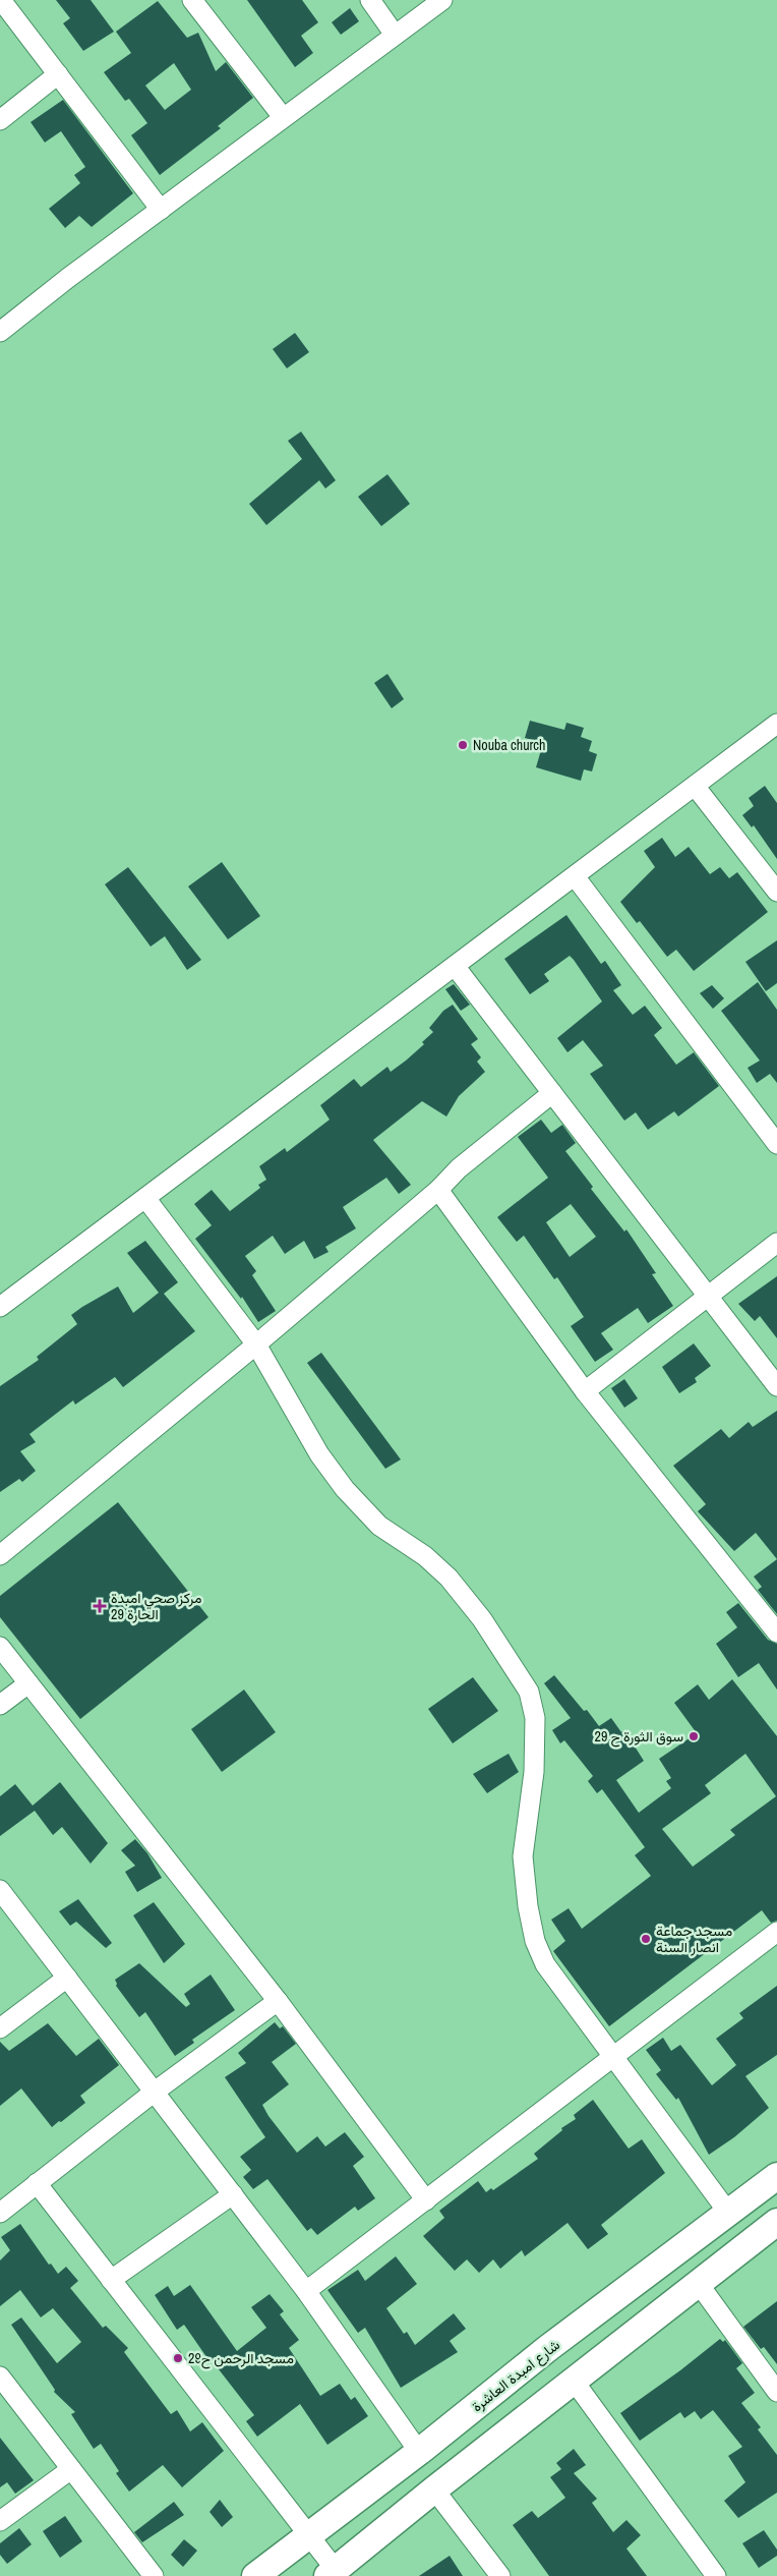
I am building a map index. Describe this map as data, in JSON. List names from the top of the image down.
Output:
{
  "streets": {
    "main road": ["شارع امبدة العاشرة"]
  },
  "places": {
    "other": [
      "Nouba church",
      "سوق الثورة ح 29",
      "مسجد جماعة انصار السنة",
      "مسجد الرحمن ح29"
    ],
    "health": ["مركز صحي امبدة الحارة 29"]
  }
}
